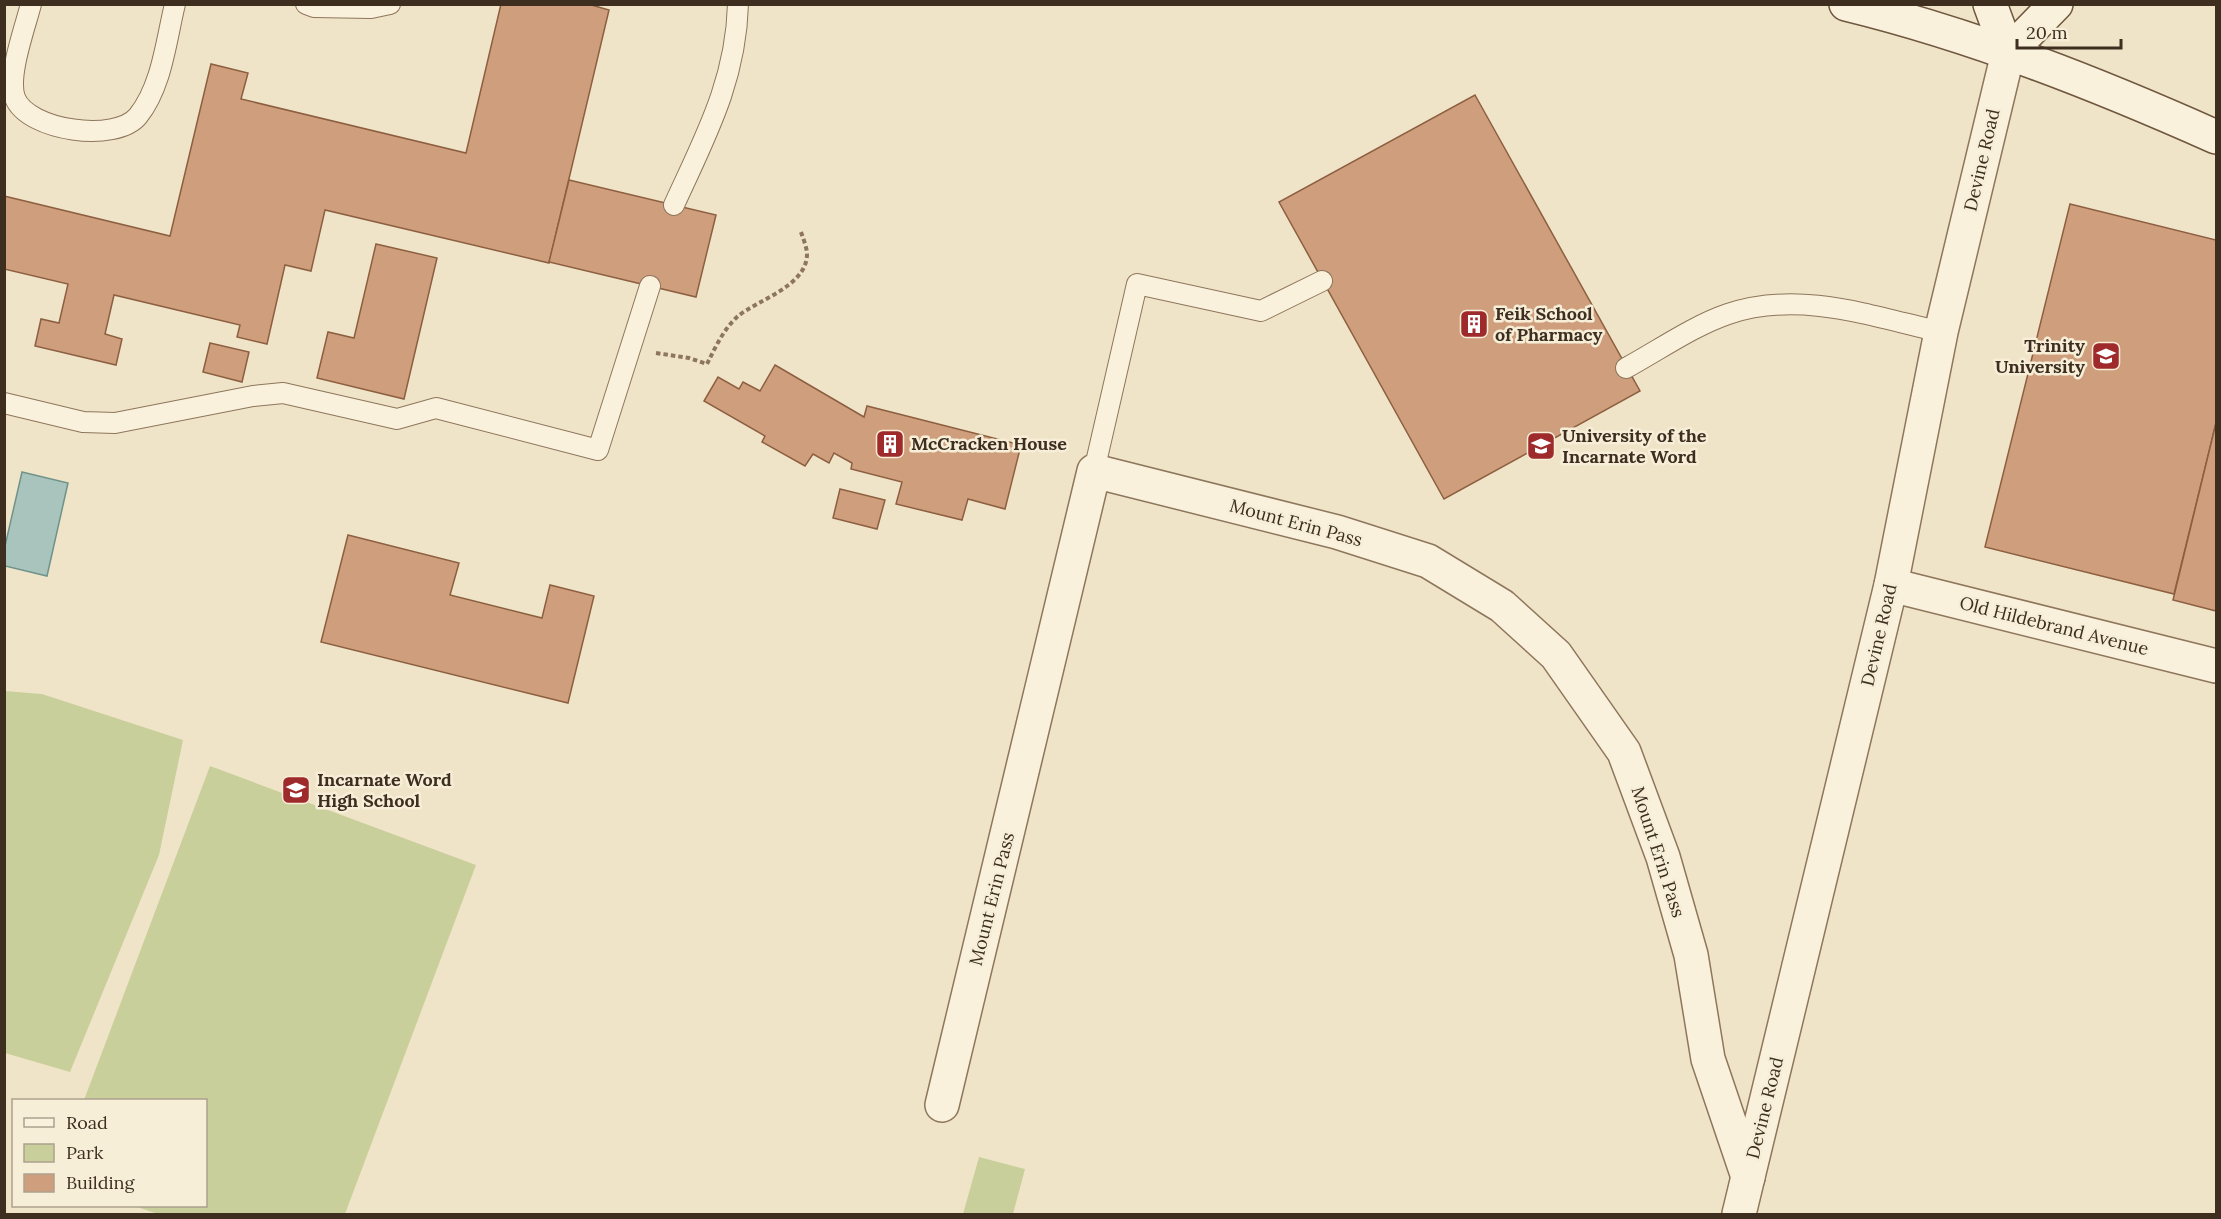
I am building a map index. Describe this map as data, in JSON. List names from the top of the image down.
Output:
{
  "streets": {
    "street": ["Devine Road", "Mount Erin Pass", "Old Hildebrand Avenue"]
  },
  "crossings": [
    ["Devine Road", "Mount Erin Pass"],
    ["Devine Road", "Old Hildebrand Avenue"]
  ],
  "places": {
    "building": ["Feik School of Pharmacy", "McCracken House"],
    "school or university": ["Trinity University", "University of the Incarnate Word", "Incarnate Word High School"]
  },
  "legend": ["Road", "Park", "Building"],
  "scale_bar": "20 m"
}
